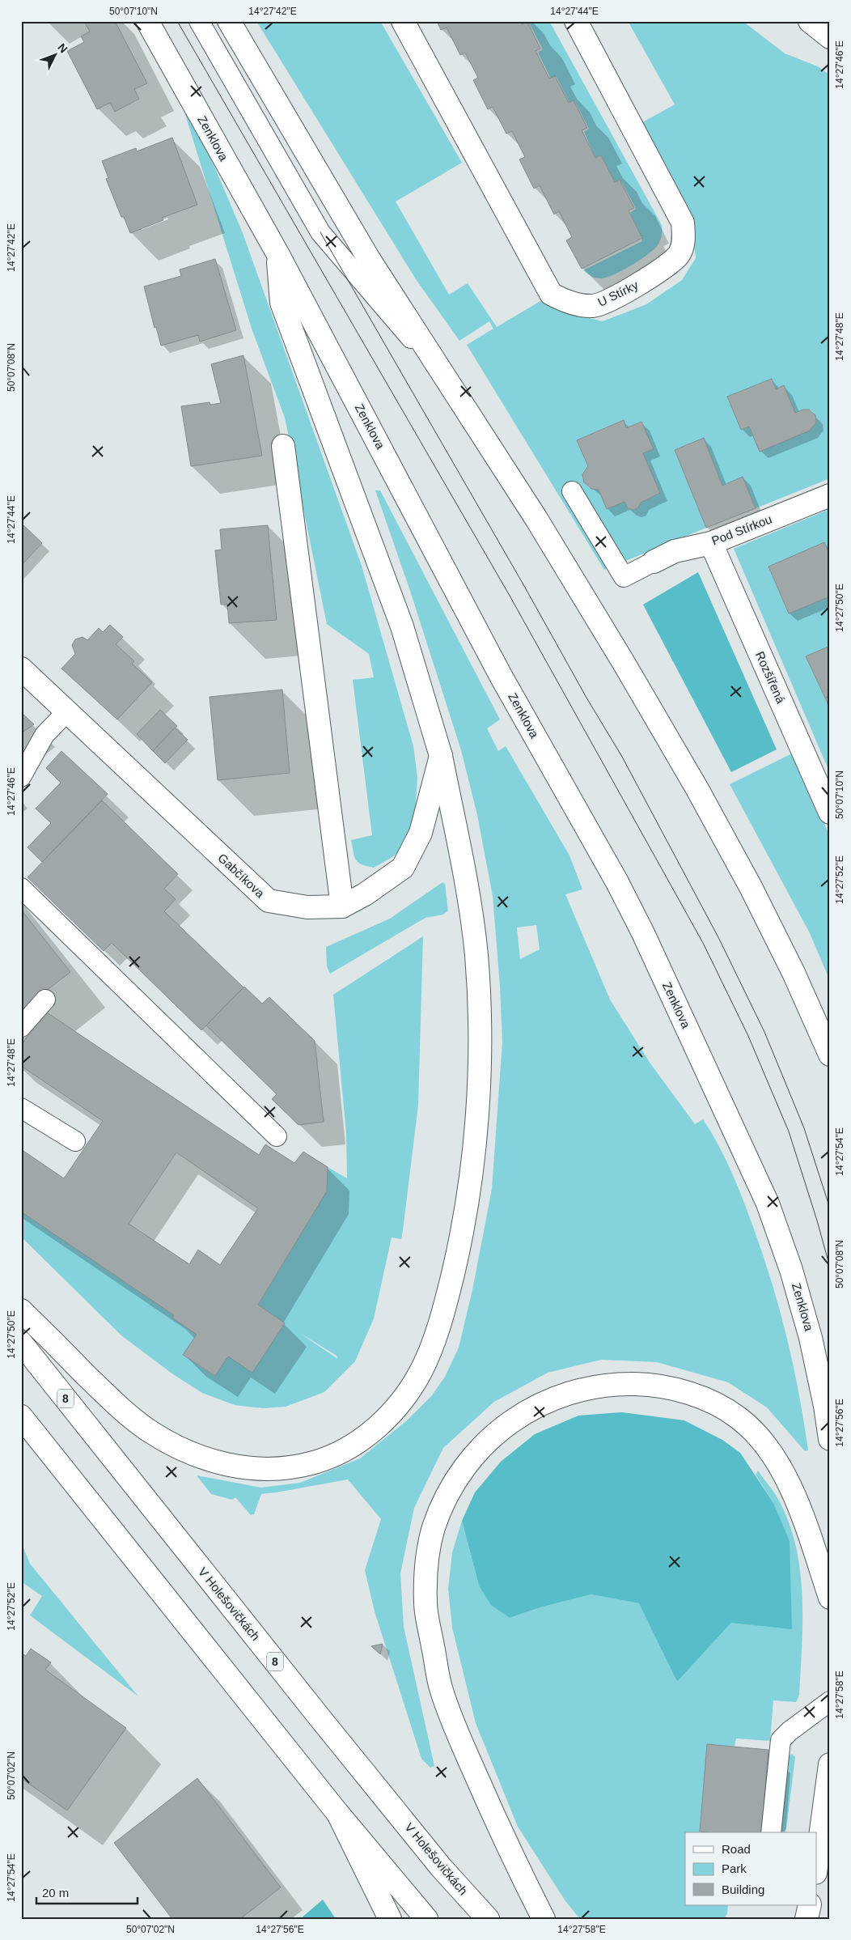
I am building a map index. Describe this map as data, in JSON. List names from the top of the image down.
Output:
{
  "streets": {
    "main road": [
      "Zenklova",
      "U Stírky",
      "Pod Stírkou",
      "Rozšířená",
      "Gabčíkova",
      "8",
      "V Holešovičkách"
    ]
  },
  "crossings": [
    ["Pod Stírkou", "Rozšířená"]
  ],
  "legend": ["Road", "Park", "Building"],
  "scale_bar": "20 m",
  "north": "top right",
  "coordinates": [
    "50°07'10\"N",
    "14°27'42\"E",
    "14°27'44\"E",
    "14°27'46\"E",
    "14°27'48\"E",
    "50°07'08\"N",
    "14°27'50\"E",
    "14°27'52\"E",
    "14°27'54\"E",
    "14°27'56\"E",
    "14°27'58\"E",
    "50°07'02\"N"
  ]
}
